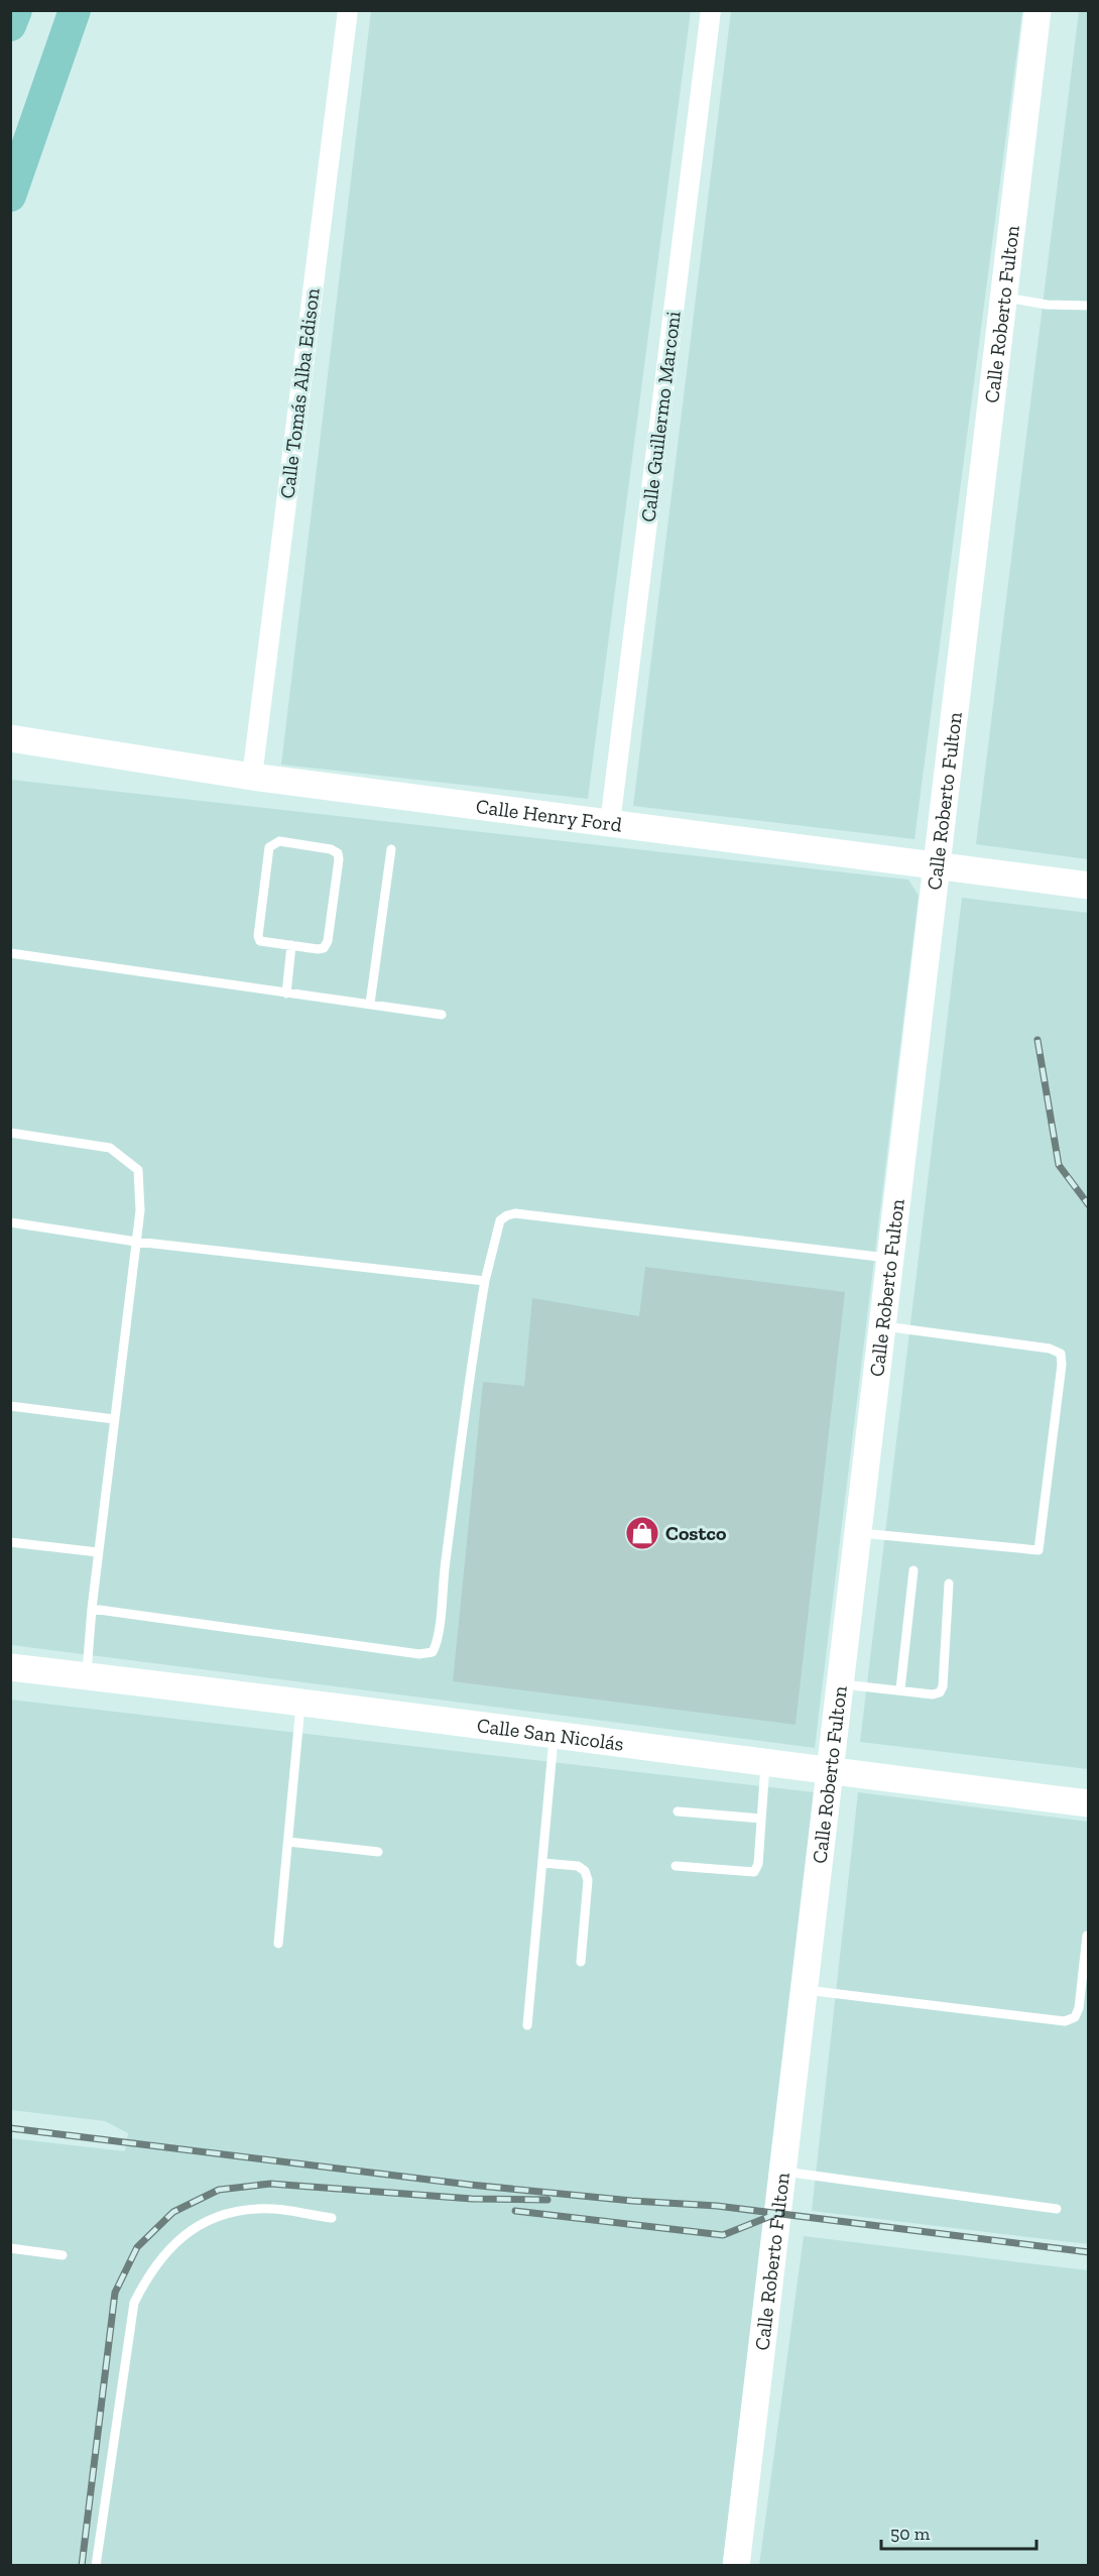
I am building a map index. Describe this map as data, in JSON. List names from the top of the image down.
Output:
{
  "streets": {
    "street": [
      "Calle Roberto Fulton",
      "Calle Tomás Alba Edison",
      "Calle Guillermo Marconi",
      "Calle Henry Ford",
      "Calle San Nicolás"
    ]
  },
  "crossings": [
    ["Calle Roberto Fulton", "Calle Henry Ford"],
    ["Calle Roberto Fulton", "Calle San Nicolás"],
    ["Calle Tomás Alba Edison", "Calle Henry Ford"],
    ["Calle Guillermo Marconi", "Calle Henry Ford"]
  ],
  "places": {
    "shop": ["Costco"]
  },
  "scale_bar": "50 m"
}
